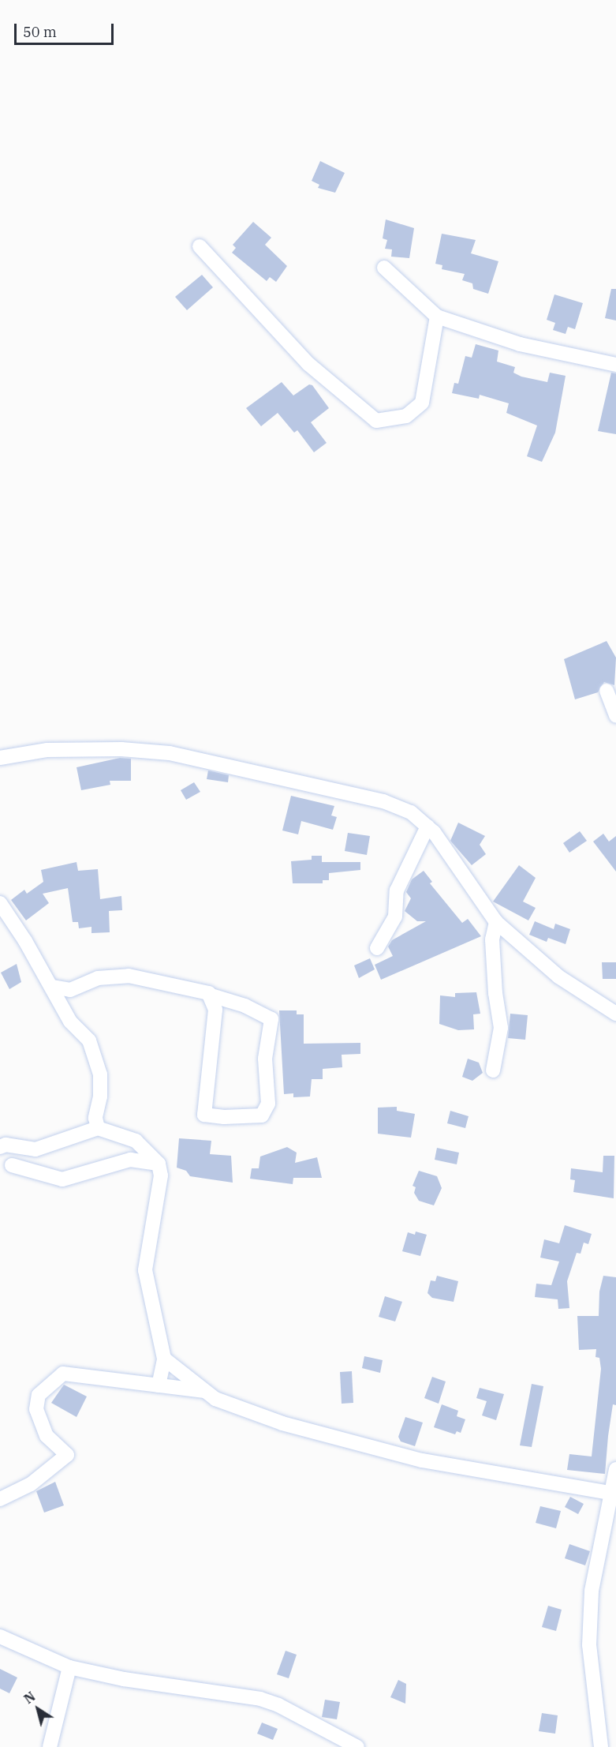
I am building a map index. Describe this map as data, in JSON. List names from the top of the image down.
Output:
{
  "scale_bar": "50 m",
  "north": "top left"
}
